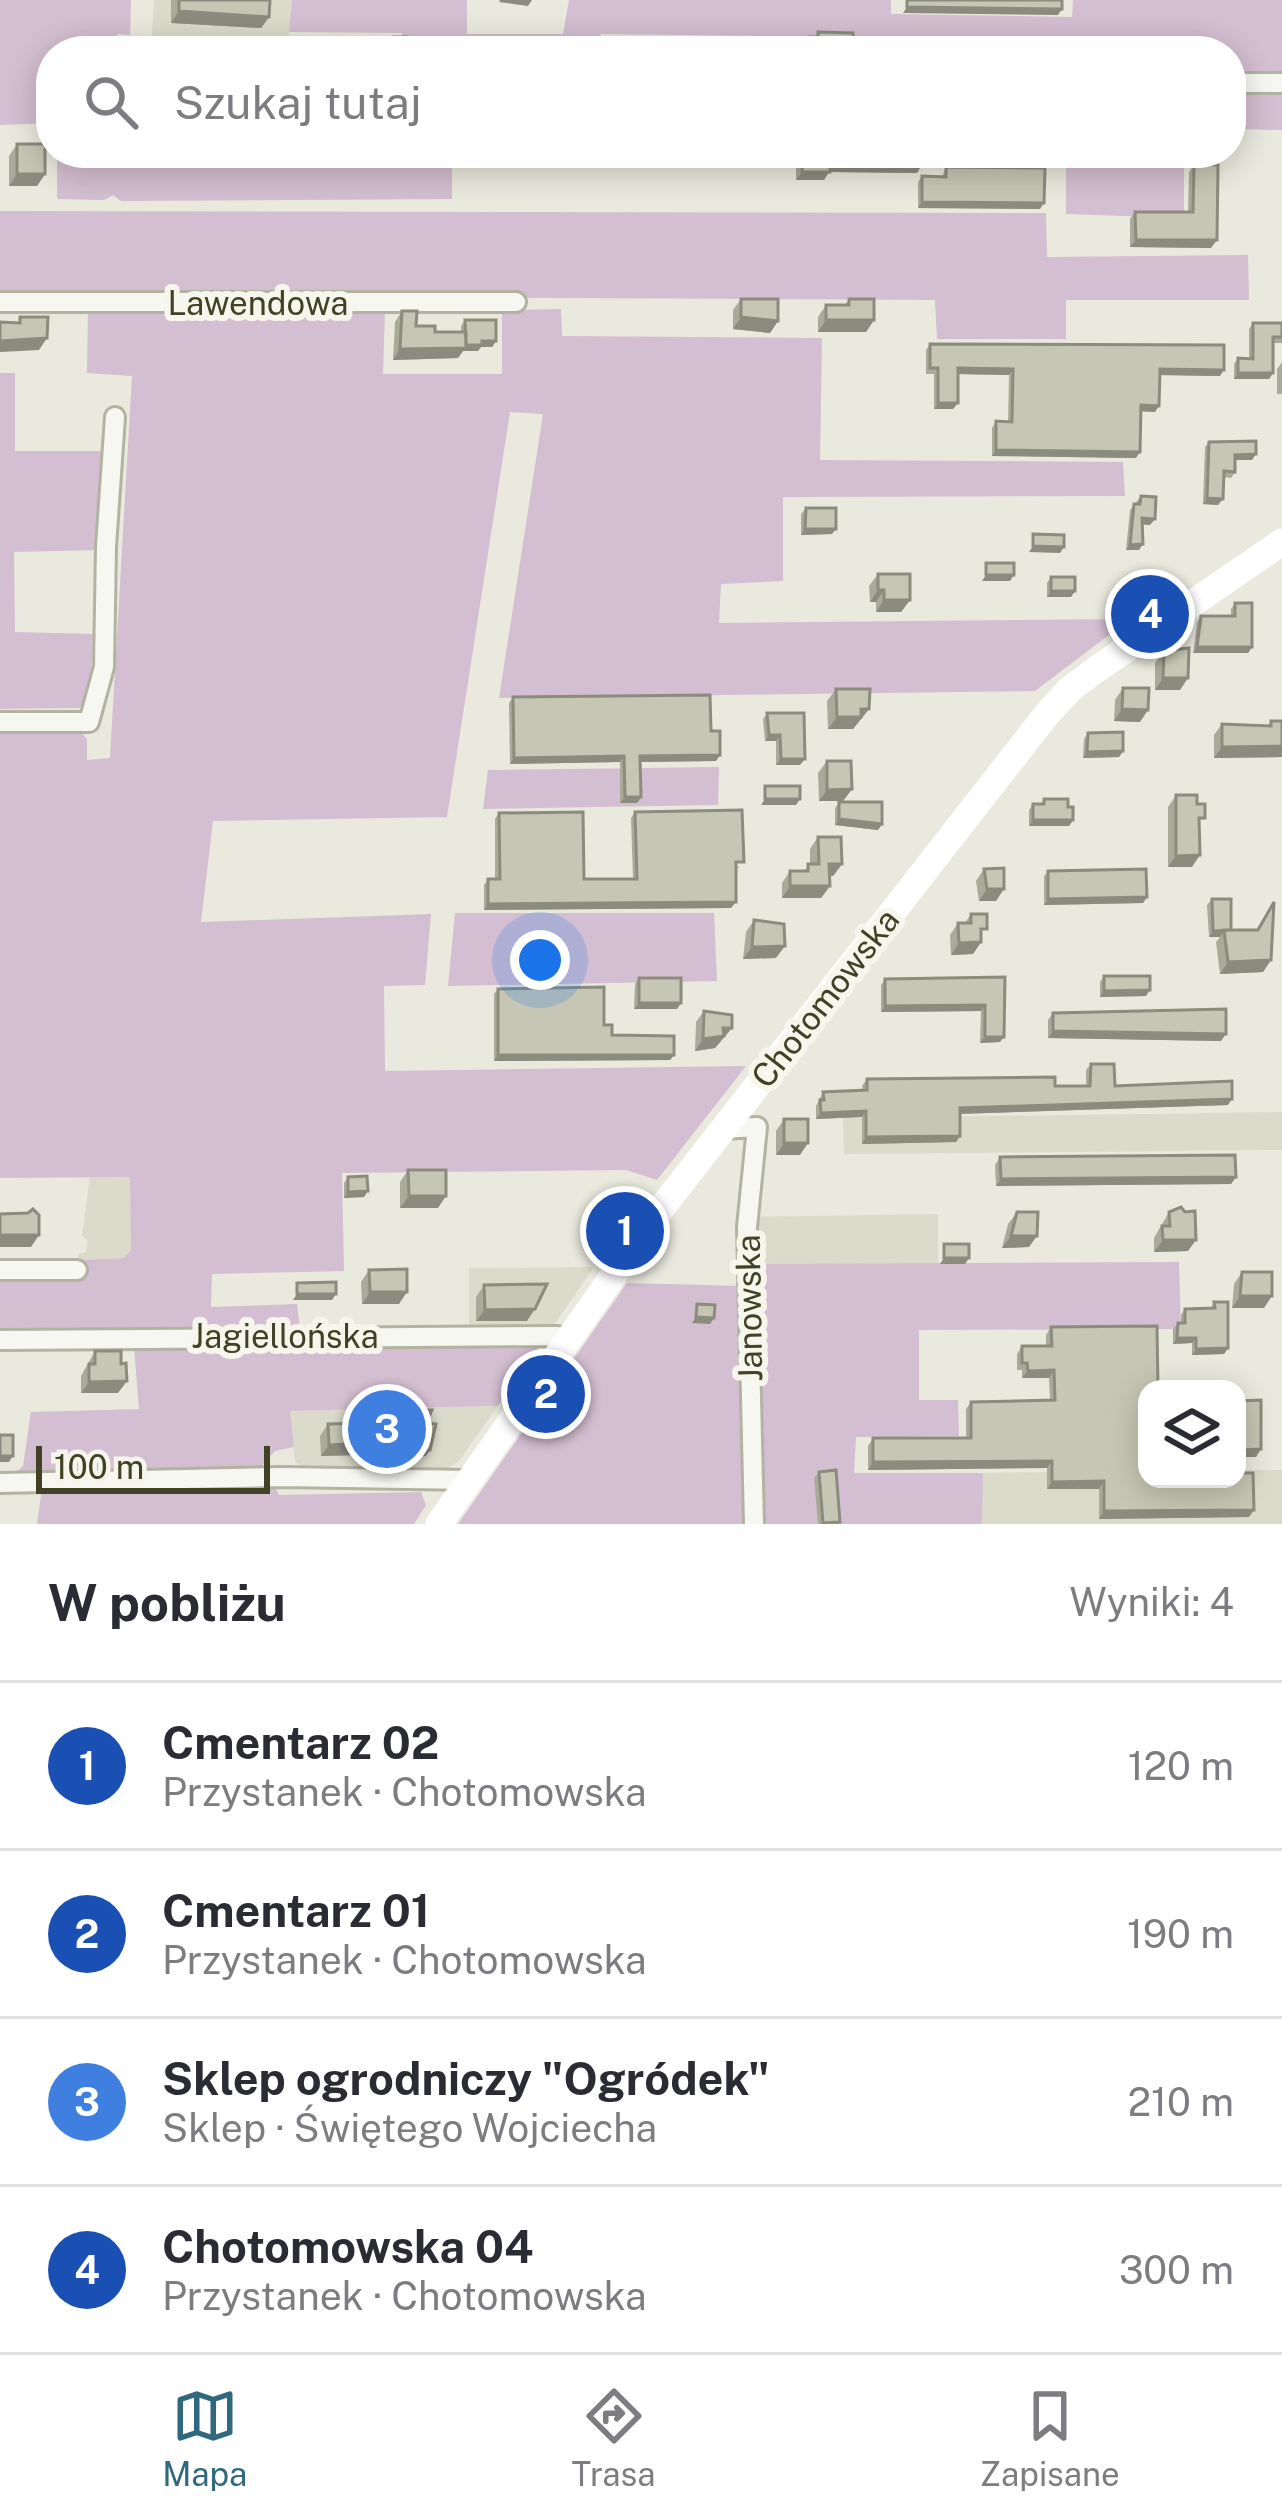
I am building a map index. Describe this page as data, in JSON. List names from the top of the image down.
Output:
{
  "streets": {
    "street": [
      "Lawendowa",
      "Chotomowska",
      "Janowska",
      "Jagiellońska"
    ]
  },
  "crossings": [
    ["Chotomowska", "Janowska"],
    ["Chotomowska", "Jagiellońska"]
  ],
  "scale_bar": "100 m",
  "page": {
    "search": "Szukaj tutaj",
    "pins": [
      "4",
      "1",
      "2",
      "3"
    ],
    "scale": "100 m",
    "heading": ["W pobliżu", "Wyniki: 4"],
    "list": [
      {
        "mark": "1",
        "name": "Cmentarz 02",
        "note": "Przystanek · Chotomowska",
        "value": "120 m"
      },
      {
        "mark": "2",
        "name": "Cmentarz 01",
        "note": "Przystanek · Chotomowska",
        "value": "190 m"
      },
      {
        "mark": "3",
        "name": "Sklep ogrodniczy \"Ogródek\"",
        "note": "Sklep · Świętego Wojciecha",
        "value": "210 m"
      },
      {
        "mark": "4",
        "name": "Chotomowska 04",
        "note": "Przystanek · Chotomowska",
        "value": "300 m"
      }
    ],
    "nav": ["Mapa", "Trasa", "Zapisane"]
  }
}
